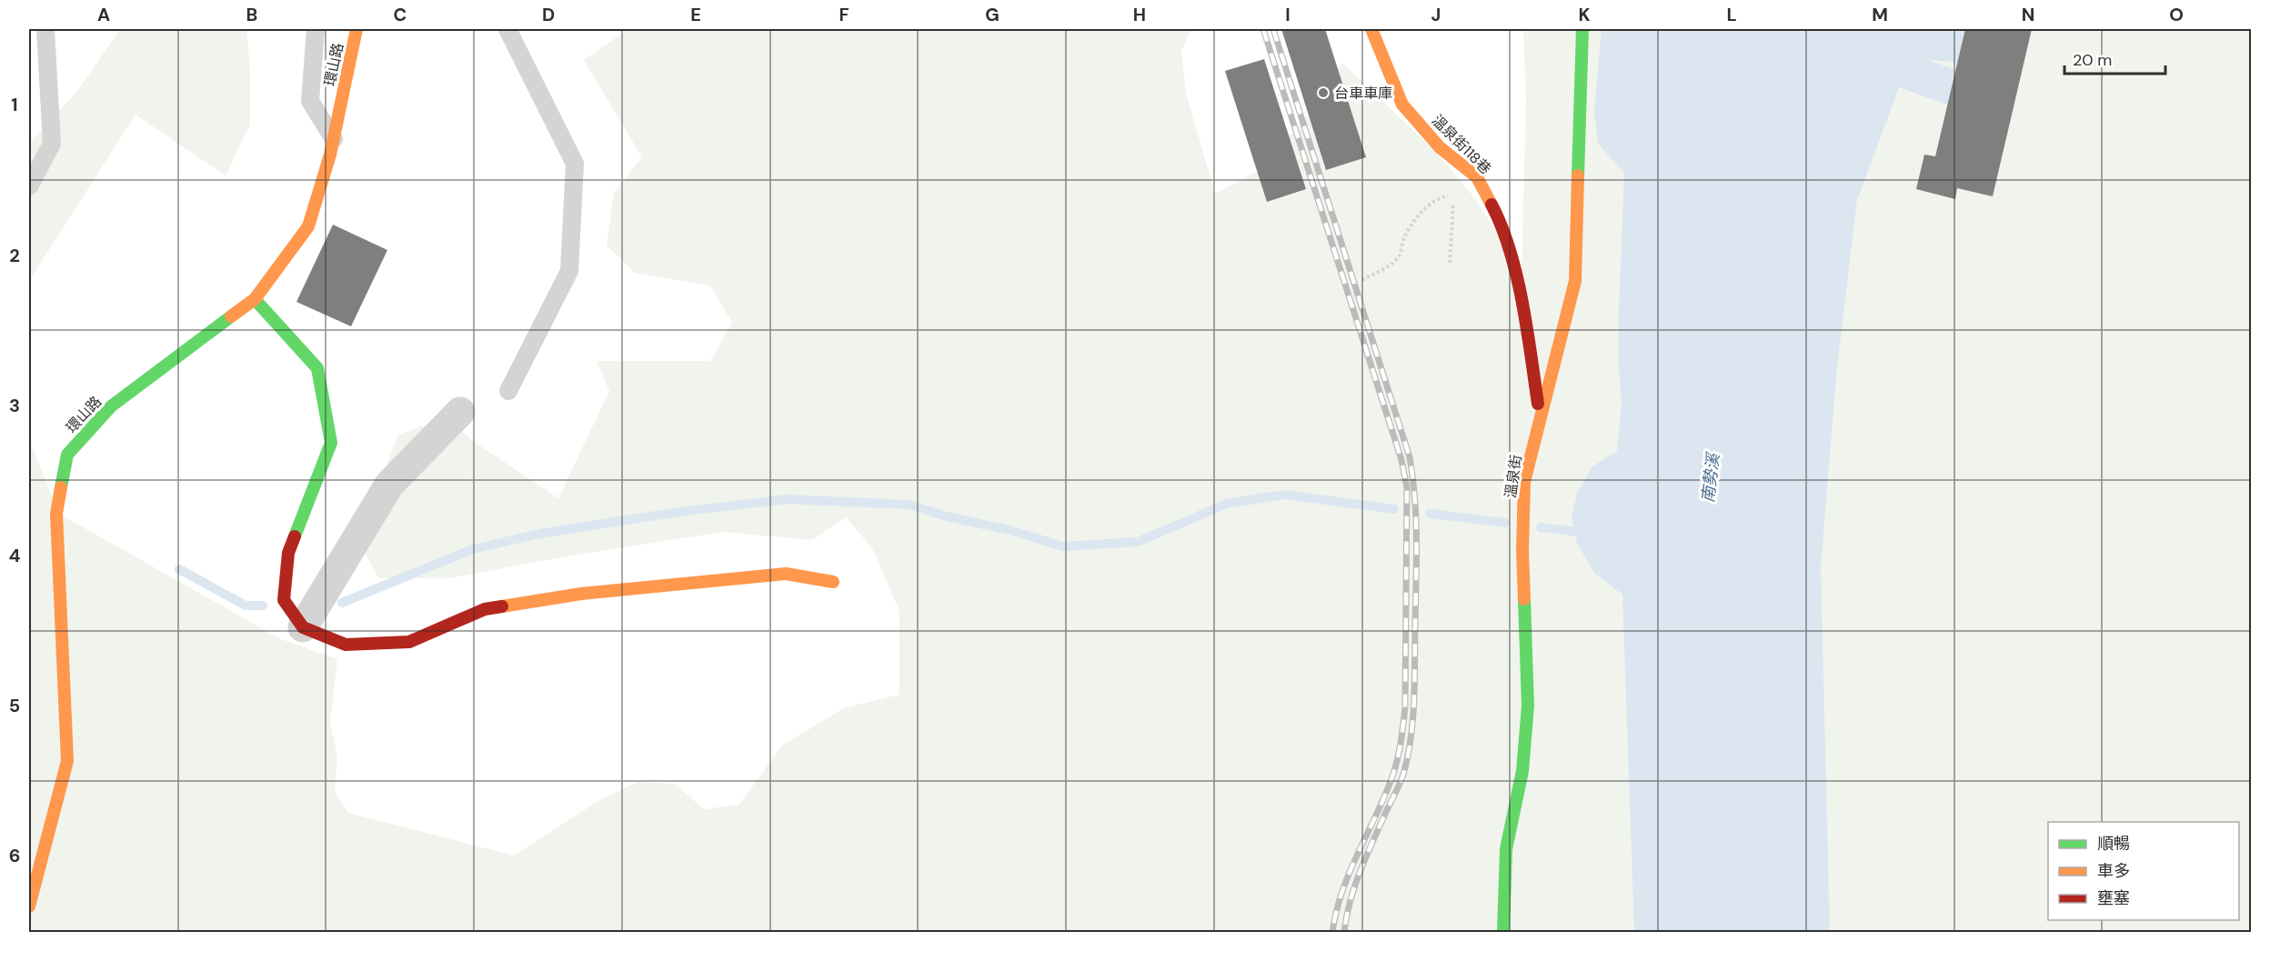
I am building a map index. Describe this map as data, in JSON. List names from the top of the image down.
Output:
{
  "streets": {
    "street": ["環山路", "溫泉街118巷", "溫泉街"]
  },
  "crossings": [
    ["溫泉街118巷", "溫泉街"]
  ],
  "water": ["南勢溪"],
  "places": ["台車車庫"],
  "legend": ["順暢", "車多", "壅塞"],
  "scale_bar": "20 m",
  "grid": {
    "columns": [
      "A",
      "B",
      "C",
      "D",
      "E",
      "F",
      "G",
      "H",
      "I",
      "J",
      "K",
      "L",
      "M",
      "N",
      "O"
    ],
    "rows": [
      "1",
      "2",
      "3",
      "4",
      "5",
      "6"
    ]
  }
}
